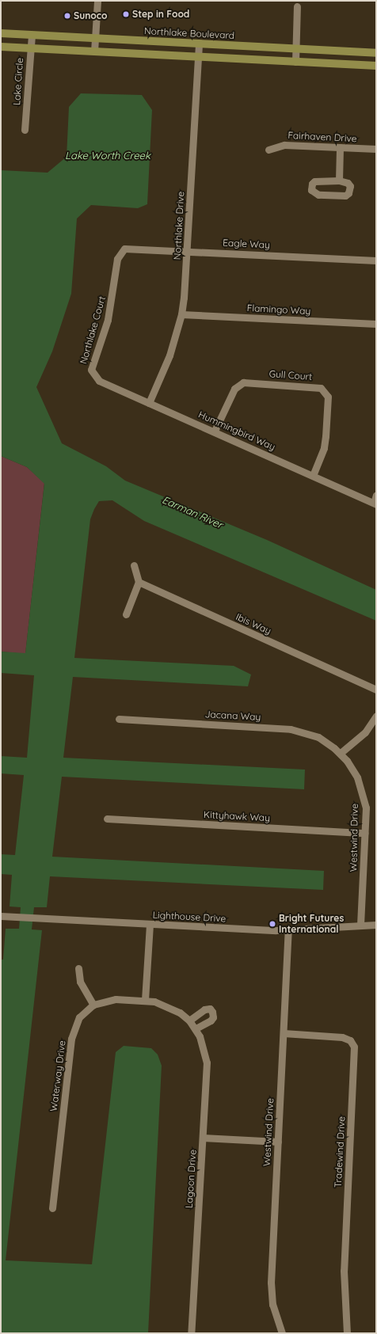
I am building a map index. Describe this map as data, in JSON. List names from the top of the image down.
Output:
{
  "streets": {
    "main road": ["Northlake Boulevard"],
    "street": [
      "Lake Circle",
      "Fairhaven Drive",
      "Northlake Drive",
      "Eagle Way",
      "Flamingo Way",
      "Northlake Court",
      "Gull Court",
      "Hummingbird Way",
      "Ibis Way",
      "Jacana Way",
      "Kittyhawk Way",
      "Westwind Drive",
      "Lighthouse Drive",
      "Waterway Drive",
      "Tradewind Drive",
      "Lagoon Drive"
    ]
  },
  "crossings": [
    ["Northlake Boulevard", "Lake Circle"],
    ["Northlake Boulevard", "Northlake Drive"],
    ["Northlake Drive", "Eagle Way"],
    ["Northlake Drive", "Flamingo Way"],
    ["Northlake Drive", "Hummingbird Way"],
    ["Eagle Way", "Northlake Court"],
    ["Northlake Court", "Hummingbird Way"],
    ["Gull Court", "Hummingbird Way"],
    ["Jacana Way", "Westwind Drive"],
    ["Kittyhawk Way", "Westwind Drive"],
    ["Westwind Drive", "Lighthouse Drive"],
    ["Westwind Drive", "Tradewind Drive"],
    ["Waterway Drive", "Lagoon Drive"]
  ],
  "water": ["Lake Worth Creek", "Earman River"],
  "places": ["Step in Food", "Sunoco", "Bright Futures International"]
}
